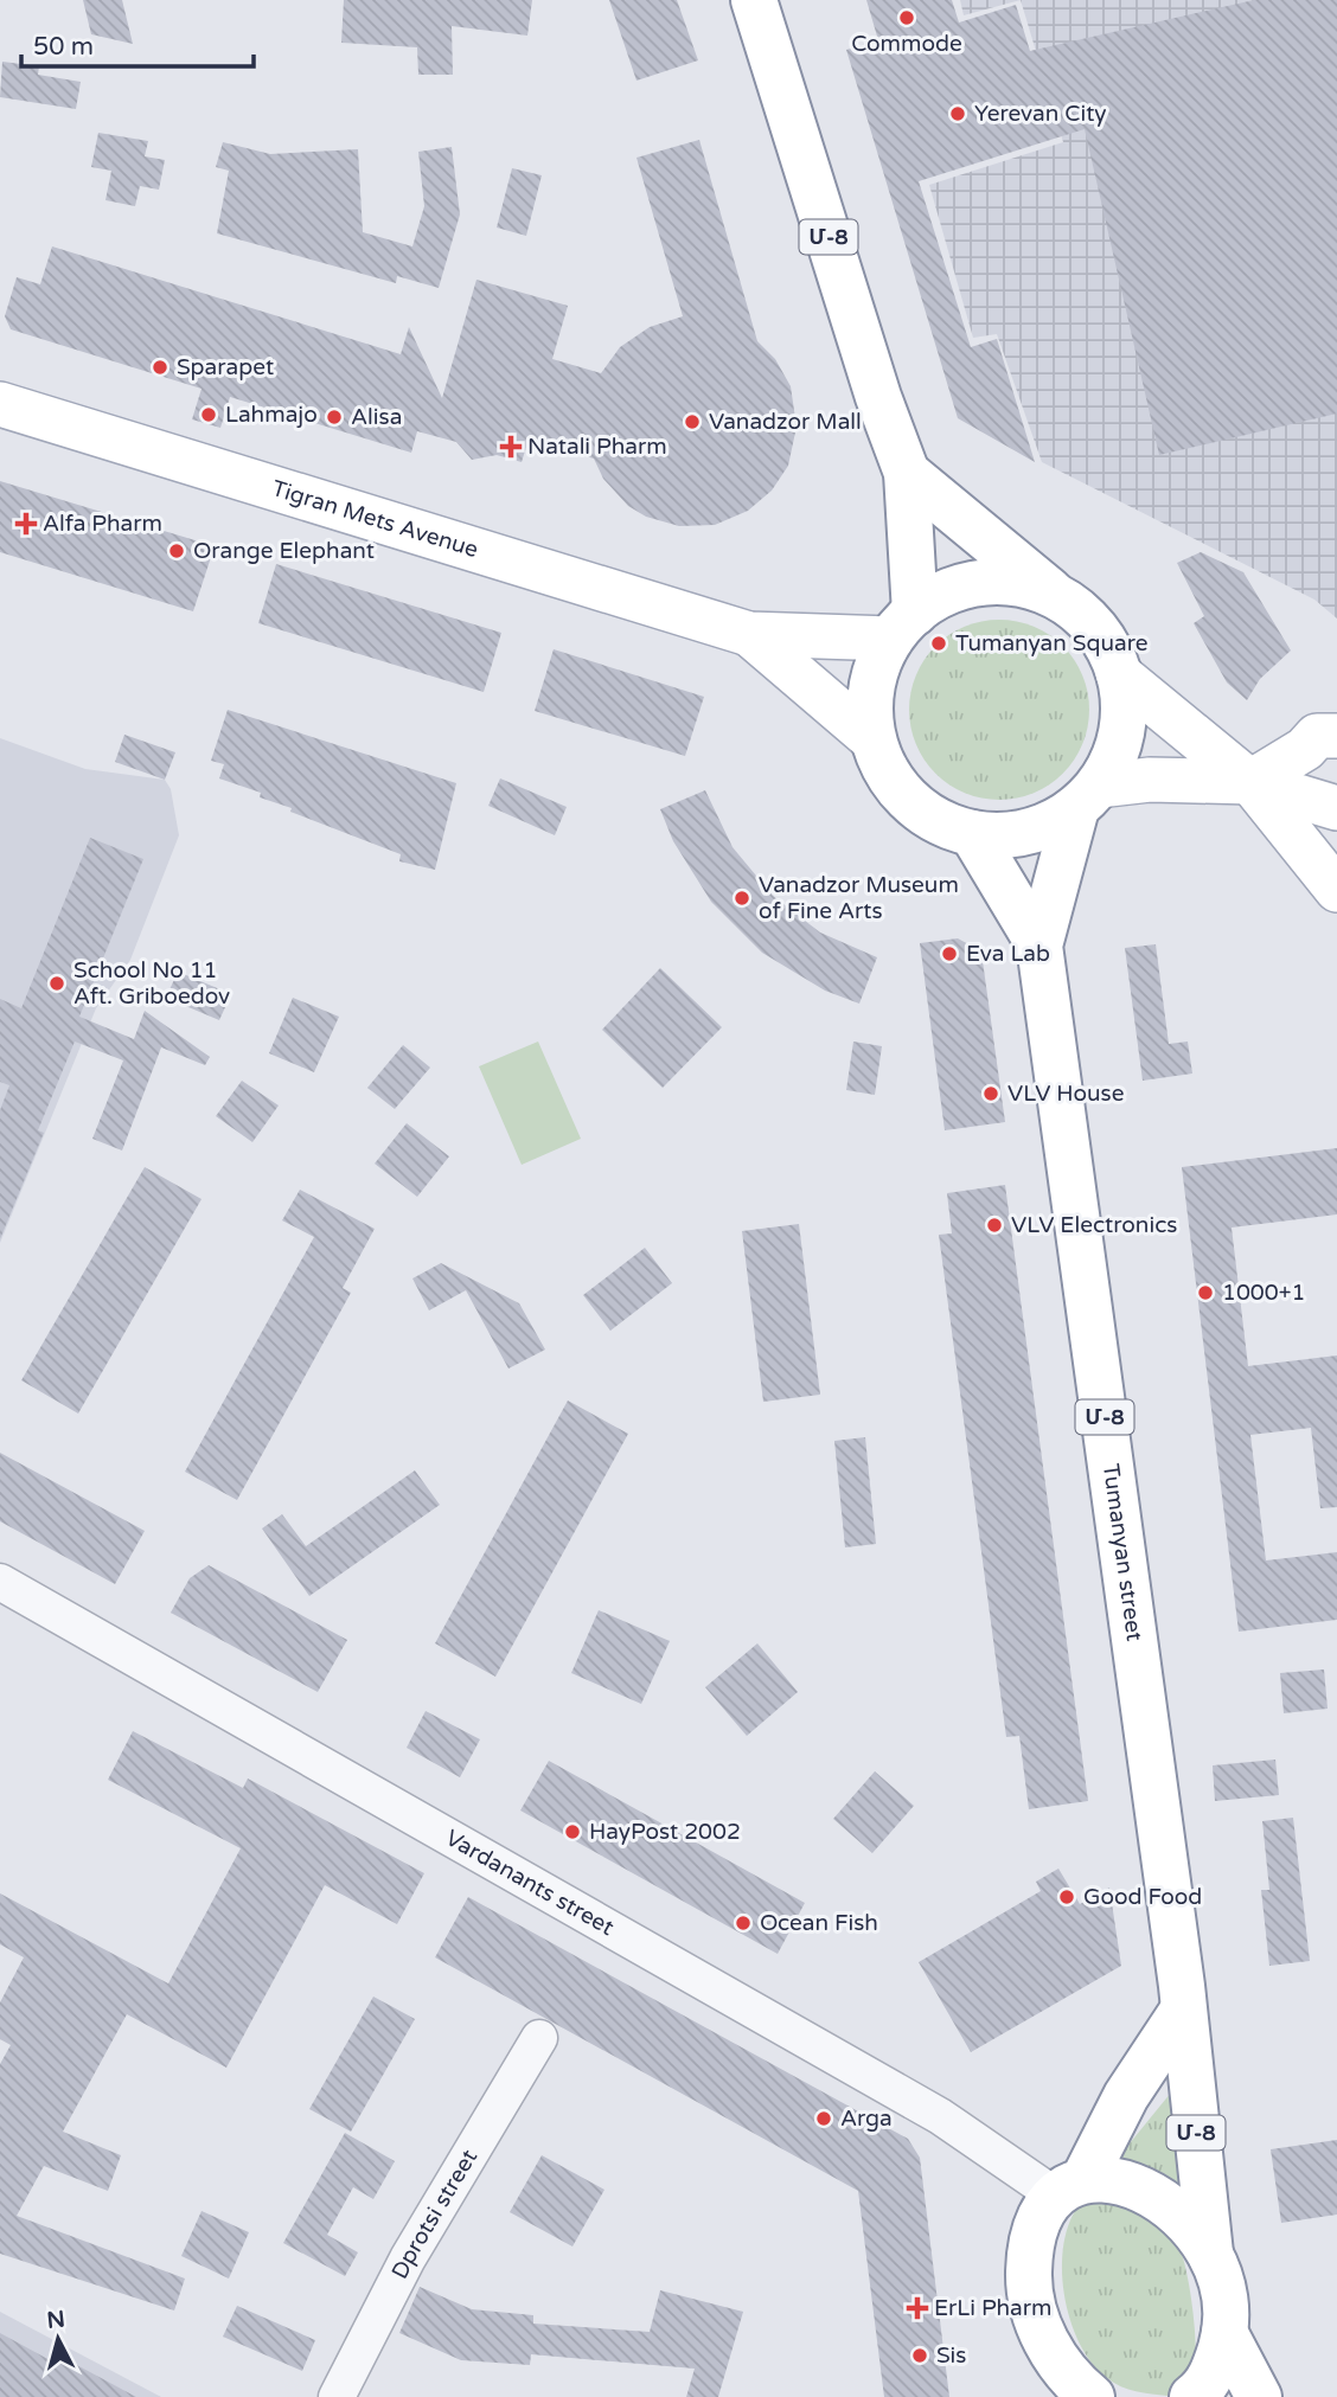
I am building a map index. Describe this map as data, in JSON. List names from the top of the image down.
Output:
{
  "streets": {
    "highway": ["Մ-8", "Tumanyan street"],
    "main road": ["Tigran Mets Avenue"],
    "street": ["Vardanants street", "Dprotsi street"]
  },
  "crossings": [
    ["Մ-8", "Tigran Mets Avenue"],
    ["Մ-8", "Tumanyan street"]
  ],
  "places": {
    "other": [
      "Commode",
      "Yerevan City",
      "Sparapet",
      "Lahmajo",
      "Alisa",
      "Vanadzor Mall",
      "Orange Elephant",
      "Tumanyan Square",
      "Vanadzor Museum of Fine Arts",
      "Eva Lab",
      "School No 11 Aft. Griboedov",
      "VLV House",
      "VLV Electronics",
      "1000+1",
      "HayPost 2002",
      "Good Food",
      "Ocean Fish",
      "Arga",
      "Sis"
    ],
    "health": ["Natali Pharm", "Alfa Pharm", "ErLi Pharm"]
  },
  "scale_bar": "50 m",
  "north": "top"
}
